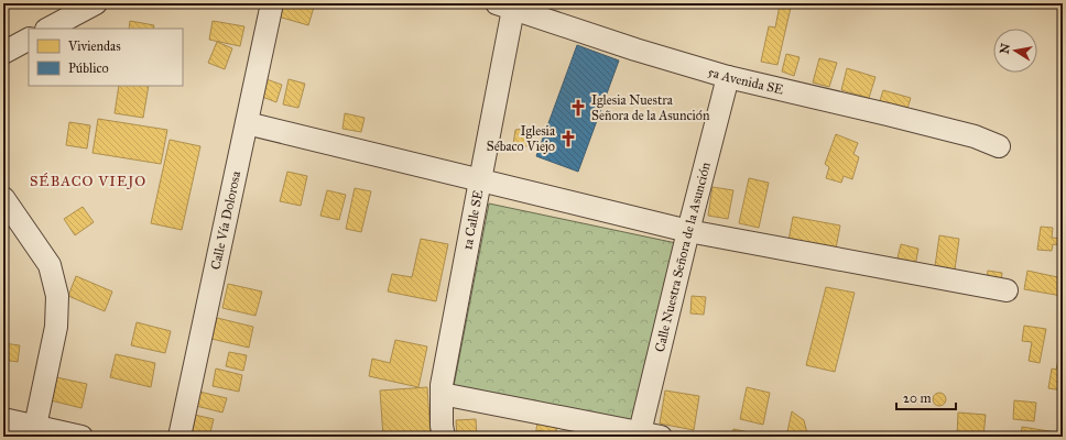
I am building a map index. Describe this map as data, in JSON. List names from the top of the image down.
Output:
{
  "streets": {
    "street": [
      "5a Avenida SE",
      "Calle Vía Dolorosa",
      "1a Calle SE",
      "Calle Nuestra Señora de la Asunción"
    ]
  },
  "crossings": [
    ["5a Avenida SE", "1a Calle SE"],
    ["5a Avenida SE", "Calle Nuestra Señora de la Asunción"]
  ],
  "districts": ["SÉBACO VIEJO"],
  "places": {
    "church": ["Iglesia Nuestra Señora de la Asunción", "Iglesia Sébaco Viejo"]
  },
  "legend": ["Viviendas", "Público"],
  "scale_bar": "20 m",
  "north": "left"
}
